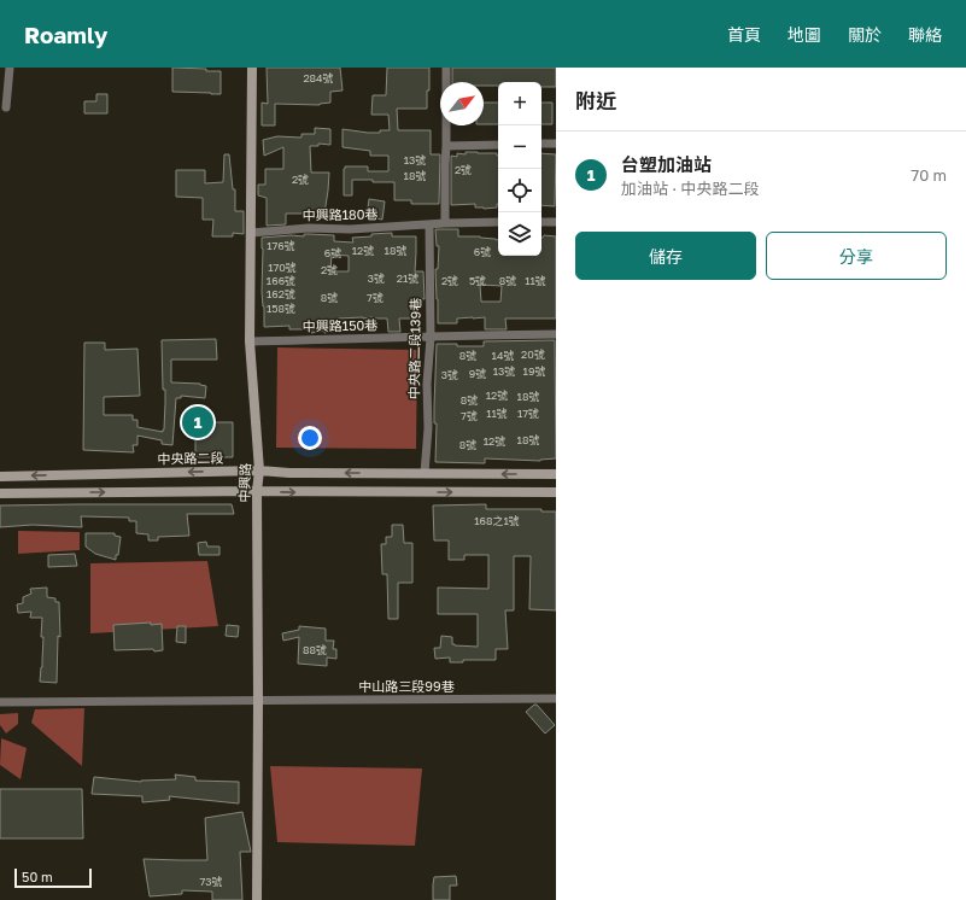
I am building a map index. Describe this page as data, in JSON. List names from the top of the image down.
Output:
{
  "streets": {
    "street": [
      "中興路180巷",
      "中興路150巷",
      "中央路二段139巷",
      "中央路二段",
      "中興路",
      "中山路三段99巷"
    ]
  },
  "crossings": [
    ["中興路180巷", "中央路二段139巷"],
    ["中興路180巷", "中興路"],
    ["中興路150巷", "中央路二段139巷"],
    ["中興路150巷", "中興路"],
    ["中央路二段139巷", "中央路二段"],
    ["中央路二段", "中興路"],
    ["中興路", "中山路三段99巷"]
  ],
  "house_numbers": [
    "284號",
    "13號",
    "2號",
    "18號",
    "2號",
    "176號",
    "12號",
    "18號",
    "6號",
    "6號",
    "170號",
    "2號",
    "3號",
    "21號",
    "166號",
    "2號",
    "5號",
    "8號",
    "11號",
    "162號",
    "8號",
    "7號",
    "158號",
    "20號",
    "8號",
    "14號",
    "13號",
    "19號",
    "9號",
    "3號",
    "12號",
    "18號",
    "8號",
    "11號",
    "17號",
    "7號",
    "18號",
    "12號",
    "8號",
    "168之1號",
    "88號",
    "73號"
  ],
  "scale_bar": "50 m",
  "north": "top right",
  "page": {
    "header": "Roamly",
    "nav": [
      "首頁",
      "地圖",
      "關於",
      "聯絡"
    ],
    "heading": "附近",
    "map_buttons": ["+", "−"],
    "list": [
      {
        "mark": "1",
        "name": "台塑加油站",
        "note": "加油站 · 中央路二段",
        "value": "70 m"
      }
    ],
    "buttons": ["儲存", "分享"],
    "pins": "1",
    "scale": "50 m"
  }
}
